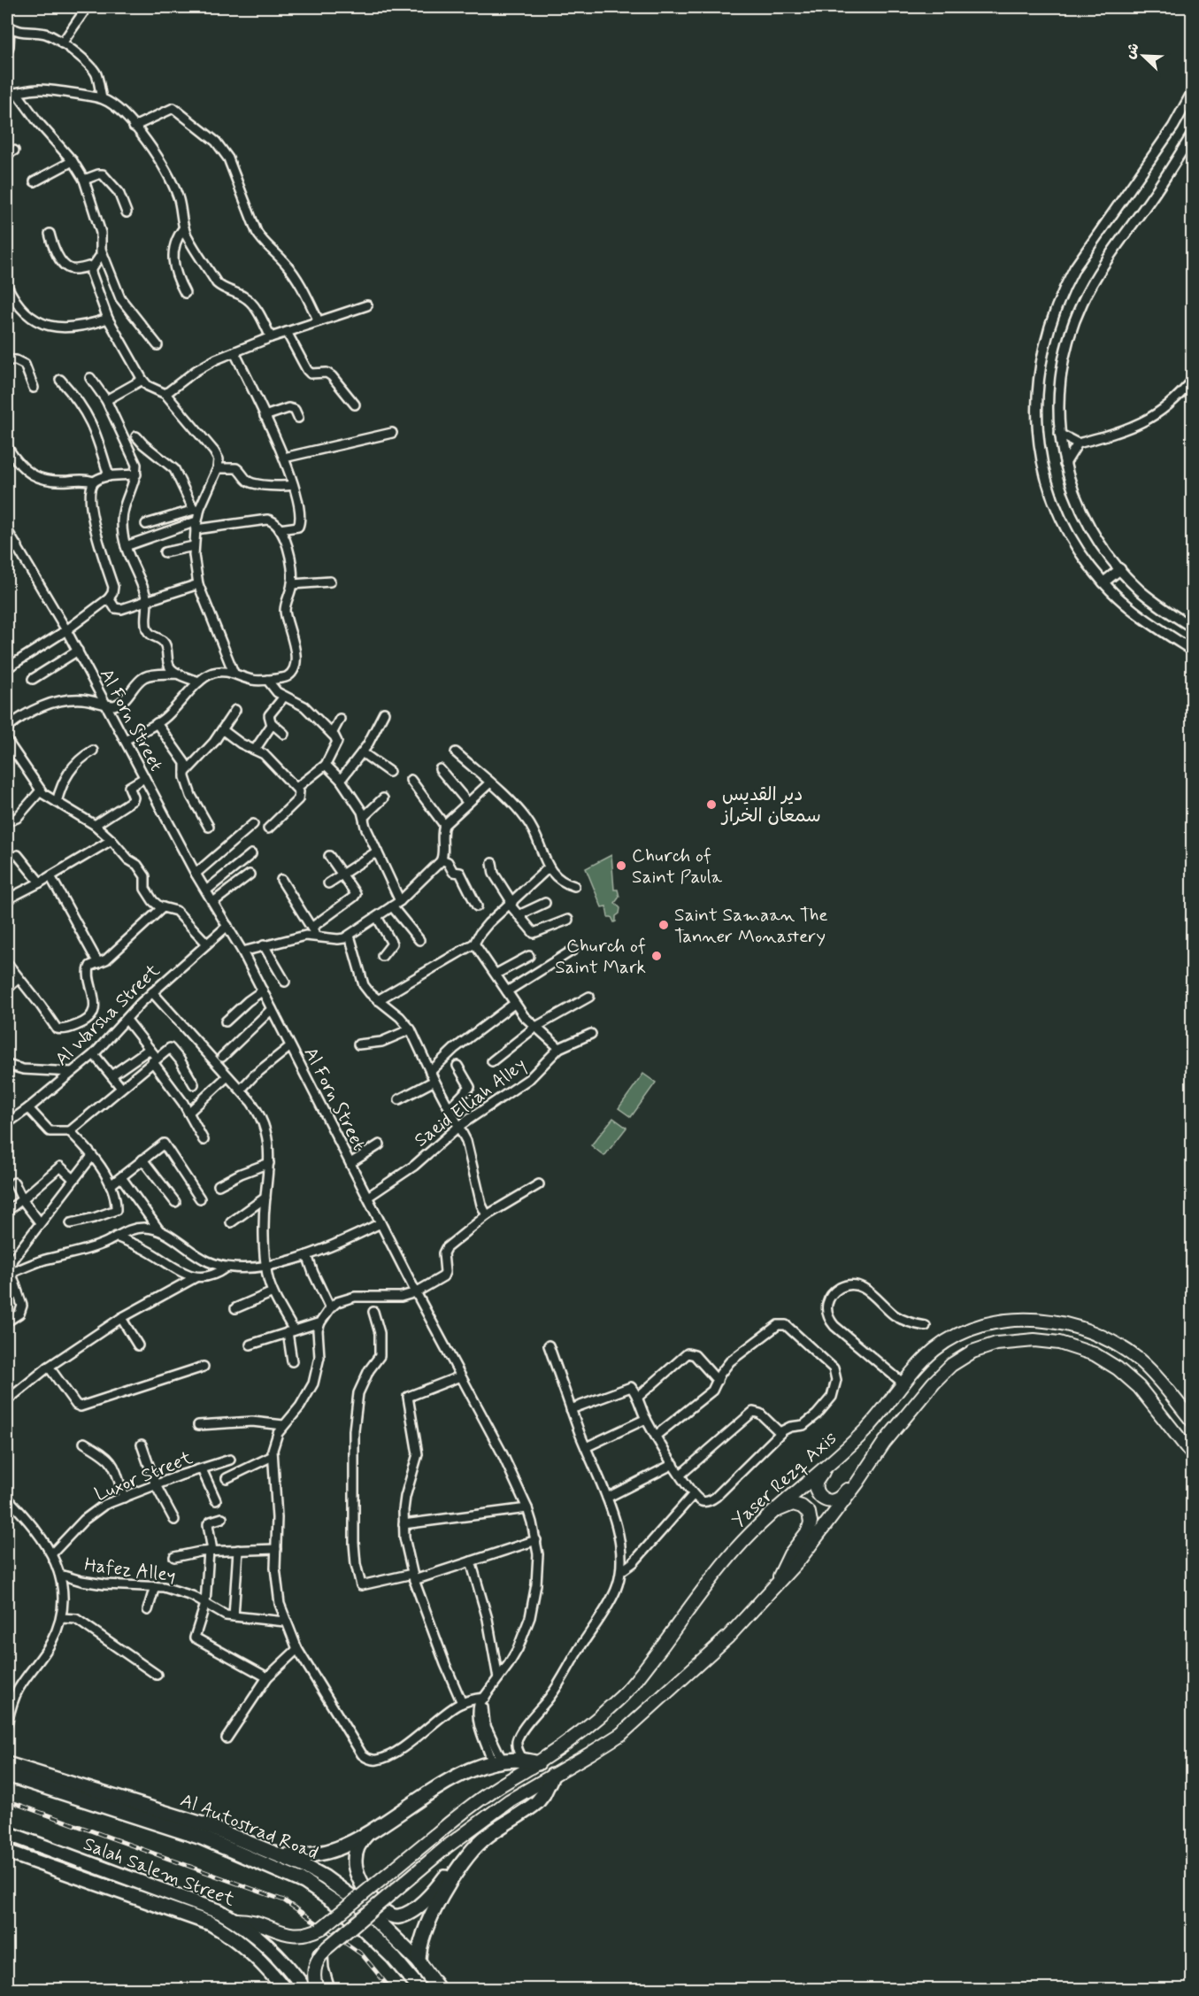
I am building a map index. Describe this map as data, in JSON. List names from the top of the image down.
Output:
{
  "streets": {
    "highway": ["Al Autostrad Road", "Salah Salem Street"],
    "main road": ["Yaser Rezq Axis"],
    "street": [
      "Al Forn Street",
      "Al Warsha Street",
      "Saeid Elliah Alley",
      "Luxor Street",
      "Hafez Alley"
    ]
  },
  "crossings": [
    ["Al Forn Street", "Al Warsha Street"],
    ["Al Forn Street", "Saeid Elliah Alley"],
    ["Yaser Rezq Axis", "Salah Salem Street"]
  ],
  "places": [
    "دير القديس سمعان الخراز",
    "Church of Saint Paula",
    "Saint Samaan The Tanner Monastery",
    "Church of Saint Mark"
  ],
  "north": "top left"
}
